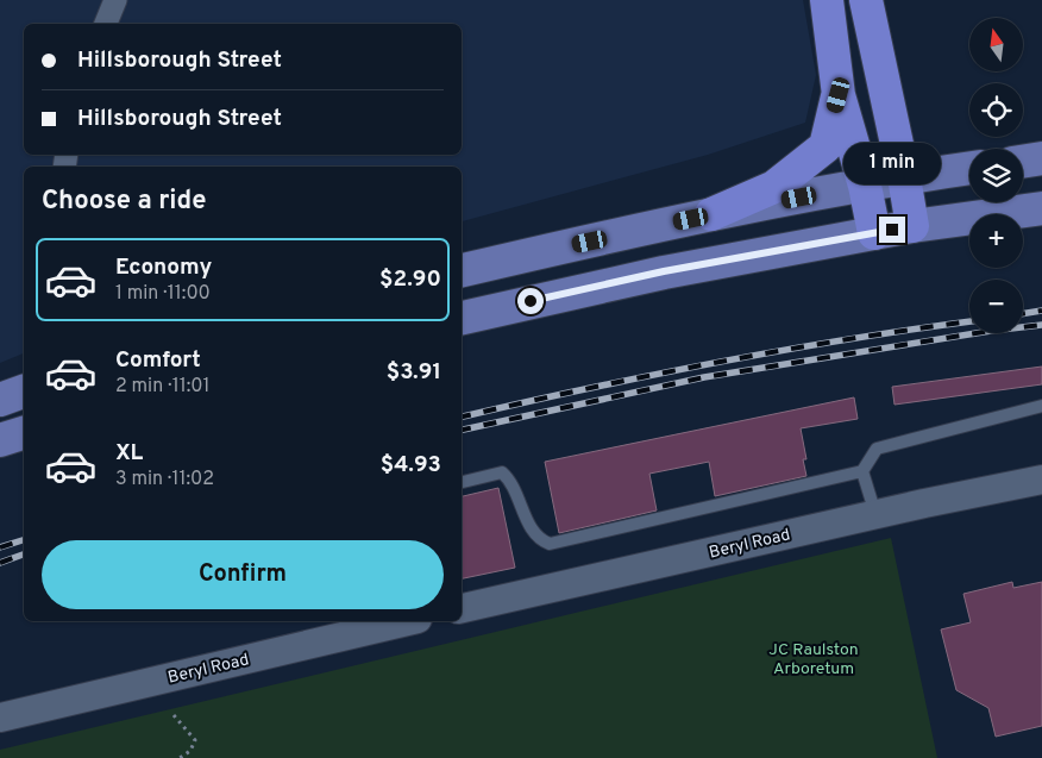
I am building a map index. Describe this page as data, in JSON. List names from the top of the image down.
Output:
{
  "streets": {
    "street": ["Beryl Road"]
  },
  "parks": ["JC Raulston Arboretum"],
  "north": "top",
  "page": {
    "map_buttons": ["+", "−"],
    "banner": ["Hillsborough Street", "Hillsborough Street"],
    "bubble": "1 min",
    "heading": "Choose a ride",
    "list": [
      {
        "name": "Economy",
        "note": "1 min · 11:00",
        "value": "$2.90"
      },
      {
        "name": "Comfort",
        "note": "2 min · 11:01",
        "value": "$3.91"
      },
      {
        "name": "XL",
        "note": "3 min · 11:02",
        "value": "$4.93"
      }
    ],
    "buttons": "Confirm"
  }
}
